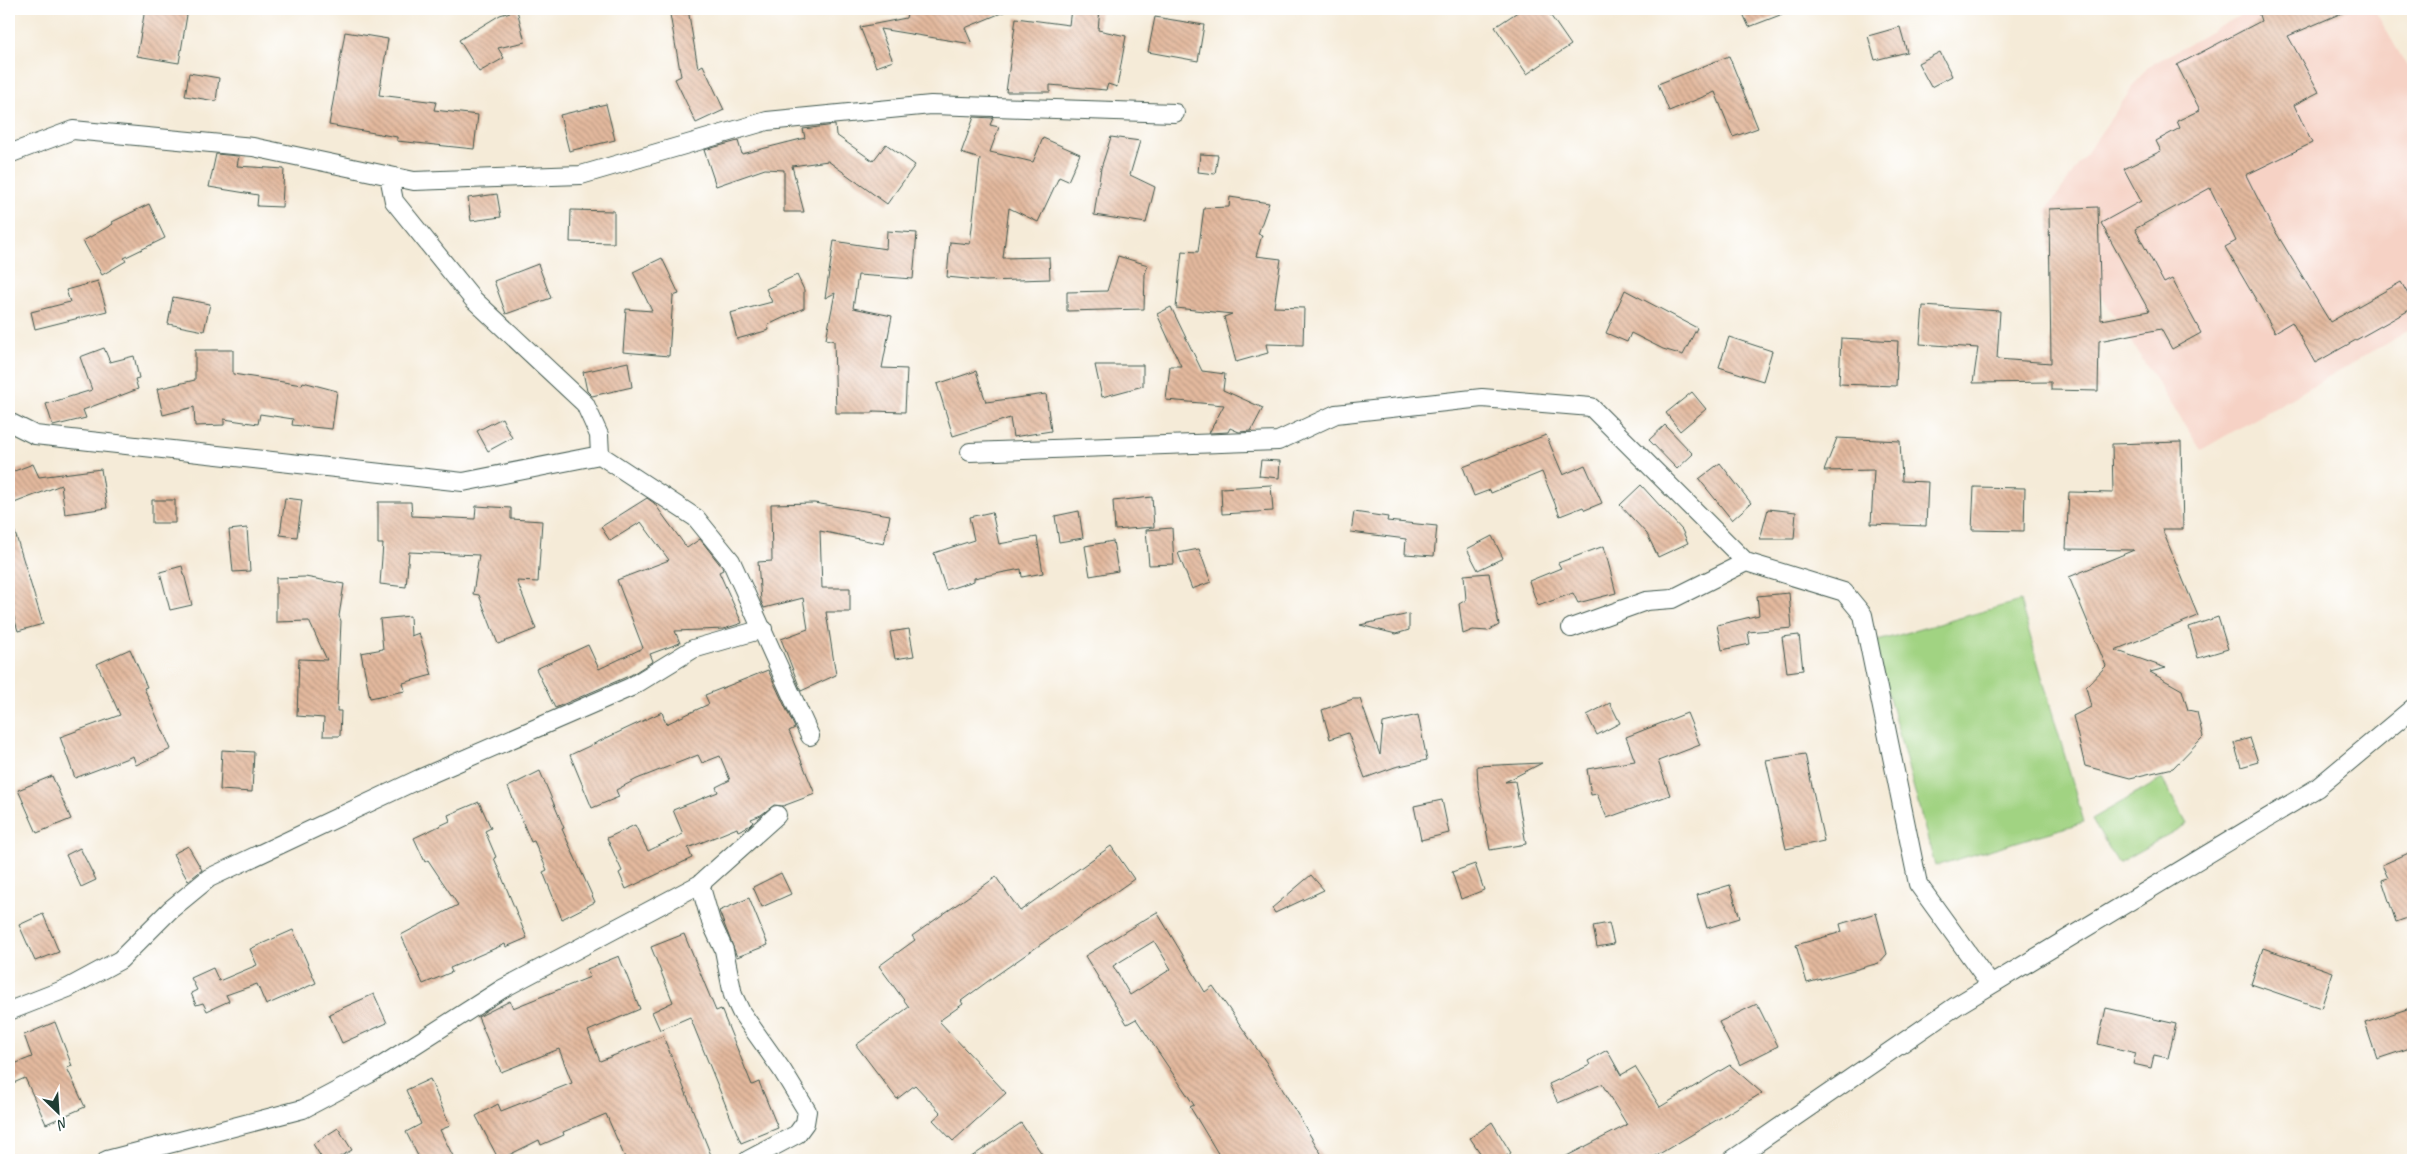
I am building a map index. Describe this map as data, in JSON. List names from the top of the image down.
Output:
{
  "north": "bottom right"
}
